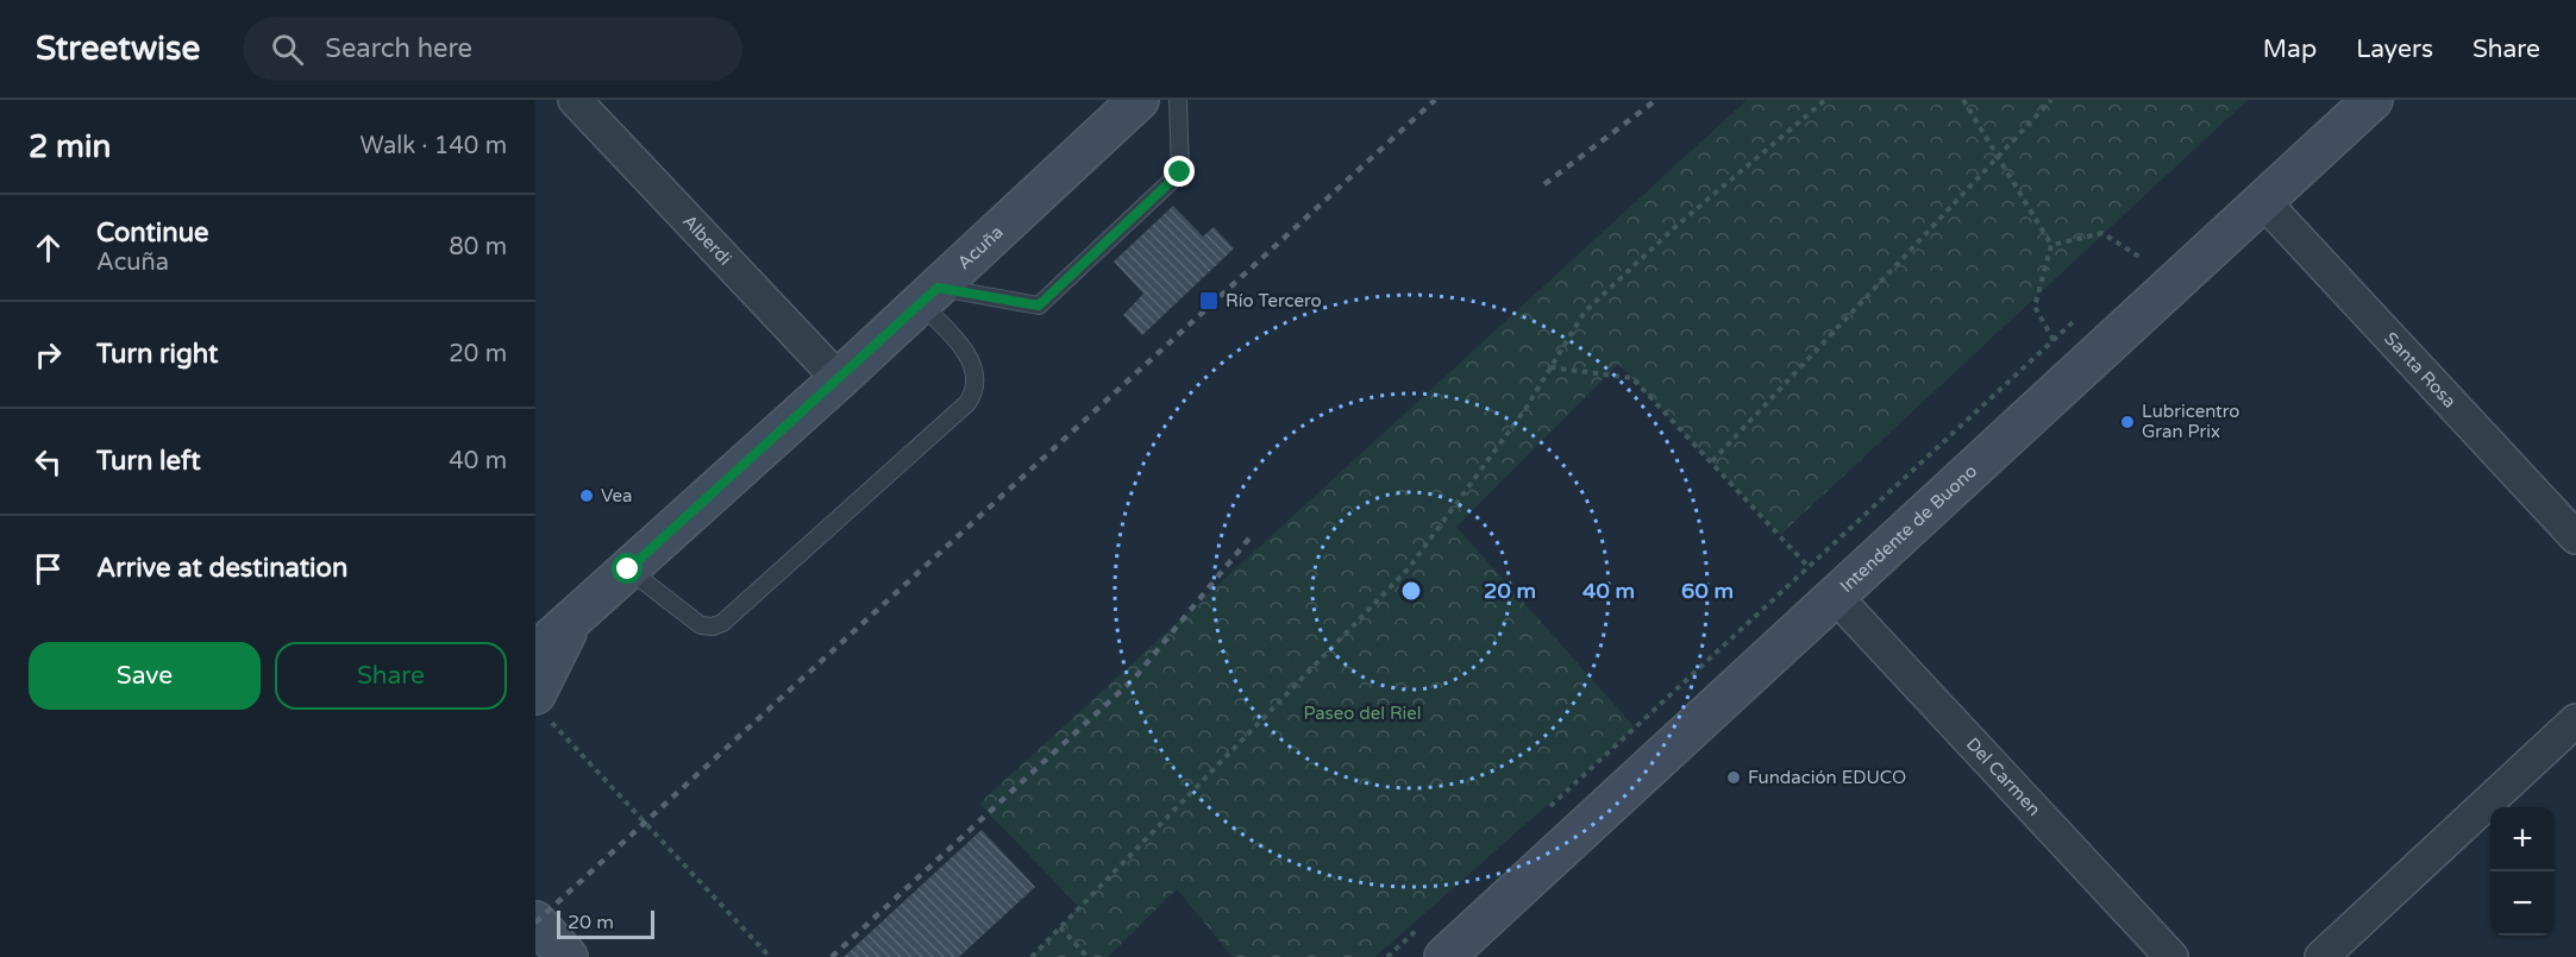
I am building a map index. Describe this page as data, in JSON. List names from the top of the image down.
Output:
{
  "streets": {
    "main road": ["Acuña", "Intendente de Buono"],
    "street": ["Alberdi", "Santa Rosa", "Del Carmen"]
  },
  "crossings": [
    ["Alberdi", "Acuña"],
    ["Santa Rosa", "Intendente de Buono"],
    ["Intendente de Buono", "Del Carmen"]
  ],
  "parks": ["Paseo del Riel"],
  "places": {
    "transit": ["Río Tercero"],
    "other": ["Lubricentro Gran Prix", "Vea", "Fundación EDUCO"]
  },
  "scale_bar": "20 m",
  "page": {
    "header": "Streetwise",
    "search": "Search here",
    "nav": ["Map", "Layers", "Share"],
    "heading": ["2 min", "Walk · 140 m"],
    "list": [
      ["Continue", "Acuña", "80 m"],
      ["Turn right", "20 m"],
      ["Turn left", "40 m"],
      "Arrive at destination"
    ],
    "buttons": ["Save", "Share"],
    "map_buttons": ["+", "−"],
    "scale": "20 m"
  },
  "rings": ["20 m", "40 m", "60 m"]
}
